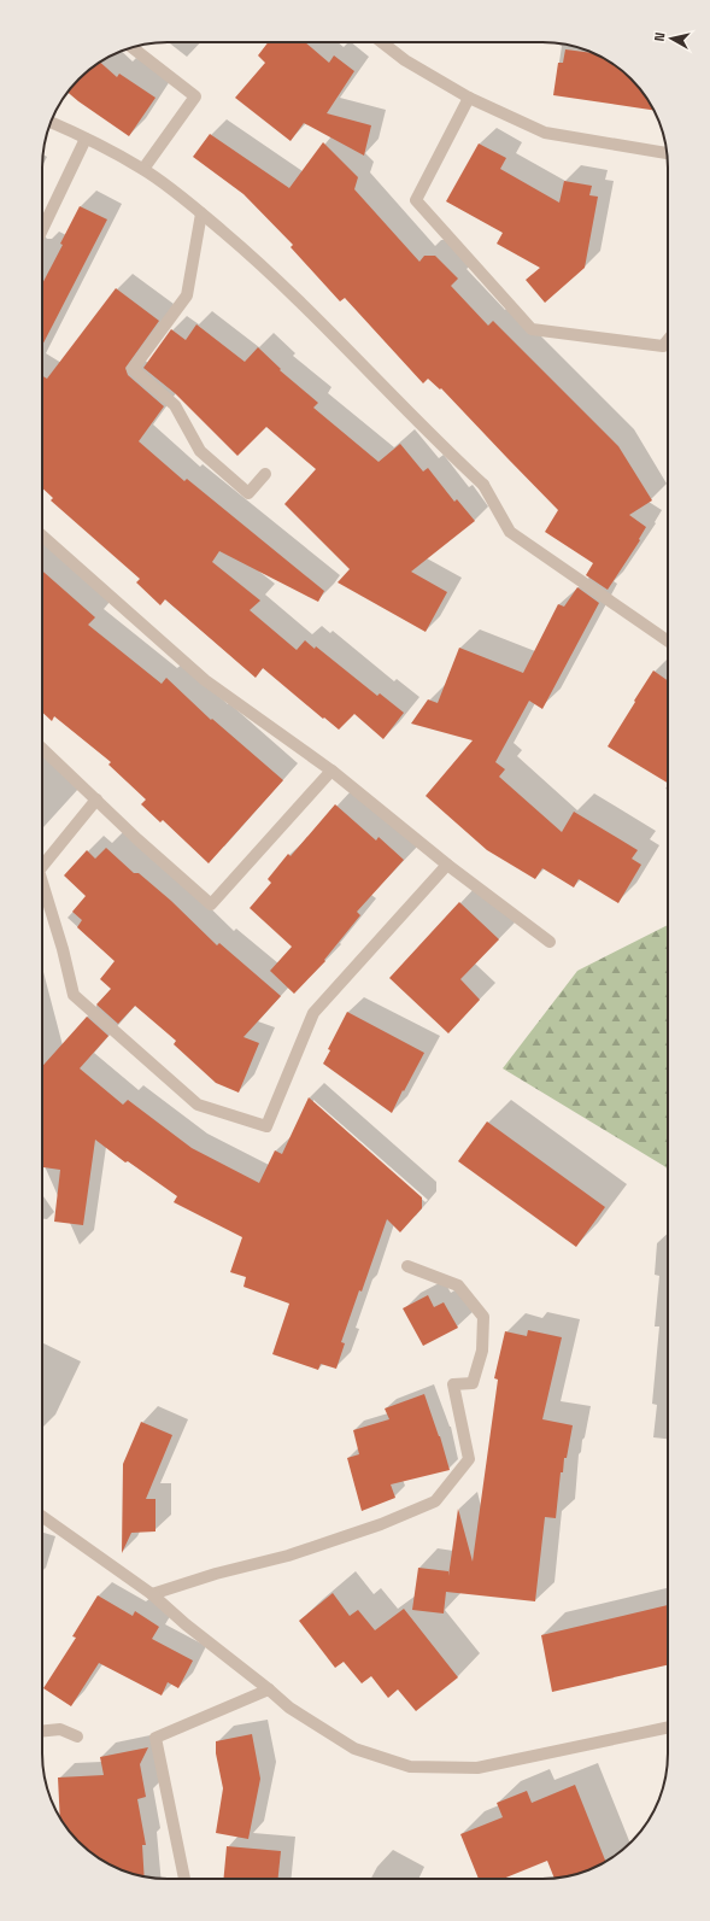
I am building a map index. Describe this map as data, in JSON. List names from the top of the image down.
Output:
{
  "north": "left"
}
